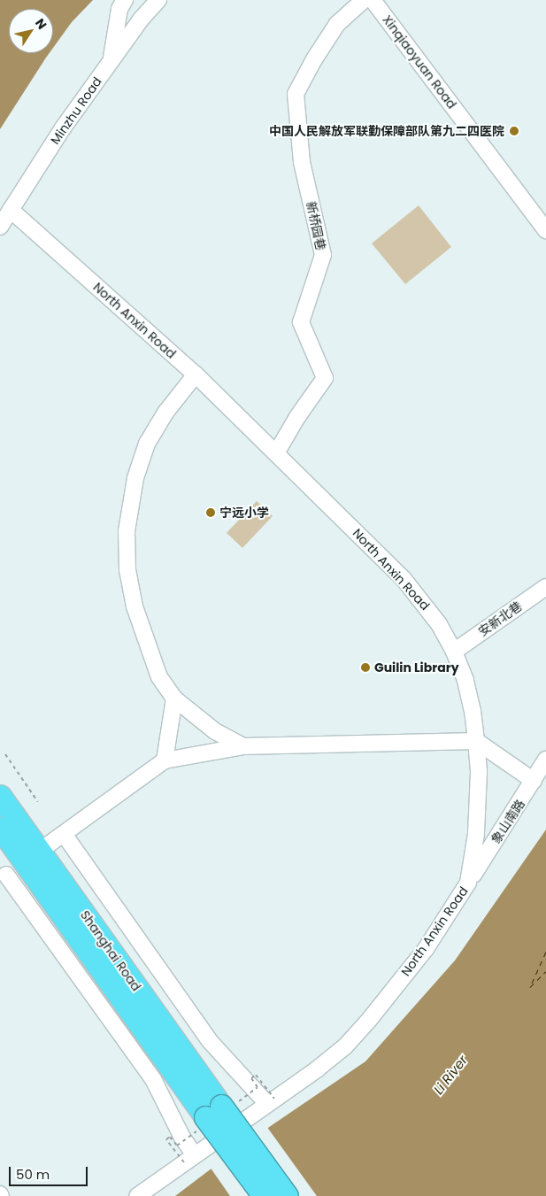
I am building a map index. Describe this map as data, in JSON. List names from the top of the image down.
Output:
{
  "streets": {
    "highway": ["Shanghai Road"],
    "street": [
      "Xinqiaoyuan Road",
      "Minzhu Road",
      "新桥园巷",
      "North Anxin Road",
      "安新北巷",
      "象山南路"
    ]
  },
  "crossings": [
    ["Minzhu Road", "North Anxin Road"],
    ["新桥园巷", "North Anxin Road"],
    ["North Anxin Road", "安新北巷"],
    ["North Anxin Road", "象山南路"]
  ],
  "water": ["Li River"],
  "places": ["中国人民解放军联勤保障部队第九二四医院", "宁远小学", "Guilin Library"],
  "scale_bar": "50 m",
  "north": "top right"
}
